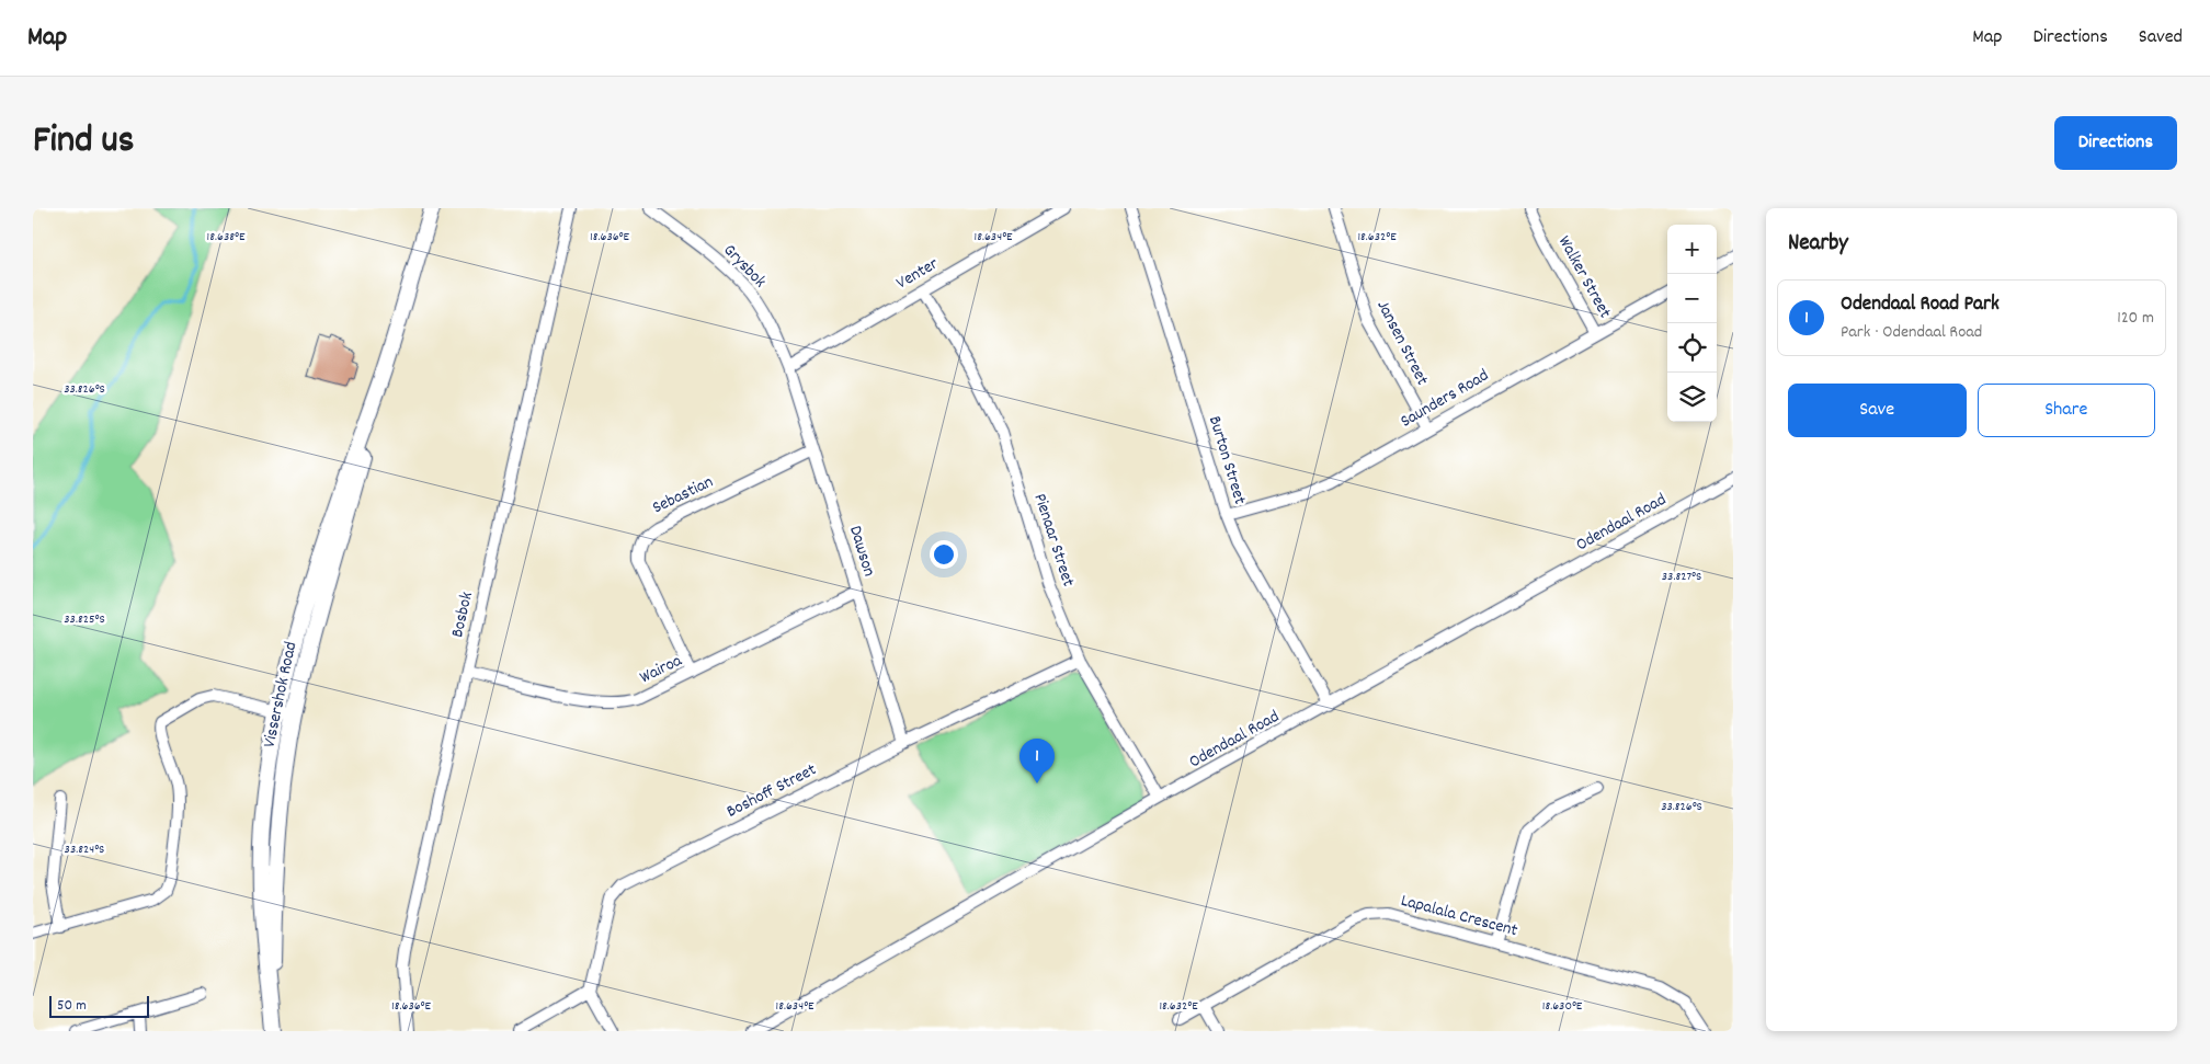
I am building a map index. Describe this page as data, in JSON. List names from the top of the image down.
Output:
{
  "streets": {
    "main road": ["Vissershok Road"],
    "street": [
      "Grysbok",
      "Venter",
      "Walker Street",
      "Jansen Street",
      "Saunders Road",
      "Burton Street",
      "Sebastian",
      "Odendaal Road",
      "Pienaar Street",
      "Dawson",
      "Bosbok",
      "Wairoa",
      "Boshoff Street",
      "Lapalala Crescent"
    ]
  },
  "crossings": [
    ["Grysbok", "Venter"],
    ["Grysbok", "Dawson"],
    ["Venter", "Pienaar Street"],
    ["Venter", "Dawson"],
    ["Walker Street", "Saunders Road"],
    ["Jansen Street", "Saunders Road"],
    ["Saunders Road", "Burton Street"],
    ["Burton Street", "Odendaal Road"],
    ["Sebastian", "Dawson"],
    ["Sebastian", "Wairoa"],
    ["Odendaal Road", "Pienaar Street"],
    ["Pienaar Street", "Boshoff Street"],
    ["Dawson", "Wairoa"],
    ["Dawson", "Boshoff Street"],
    ["Bosbok", "Wairoa"]
  ],
  "scale_bar": "50 m",
  "page": {
    "header": "Map",
    "nav": ["Map", "Directions", "Saved"],
    "title": "Find us",
    "buttons": [
      "Directions",
      ["Save", "Share"]
    ],
    "heading": "Nearby",
    "map_buttons": ["+", "−"],
    "list": [
      {
        "mark": "1",
        "name": "Odendaal Road Park",
        "note": "Park · Odendaal Road",
        "value": "120 m"
      }
    ],
    "pins": "1",
    "scale": "50 m"
  },
  "coordinates": [
    "18.636°E",
    "18.634°E",
    "18.638°E",
    "18.632°E",
    "33.826°S",
    "33.827°S",
    "33.825°S",
    "33.824°S",
    "18.630°E"
  ]
}
